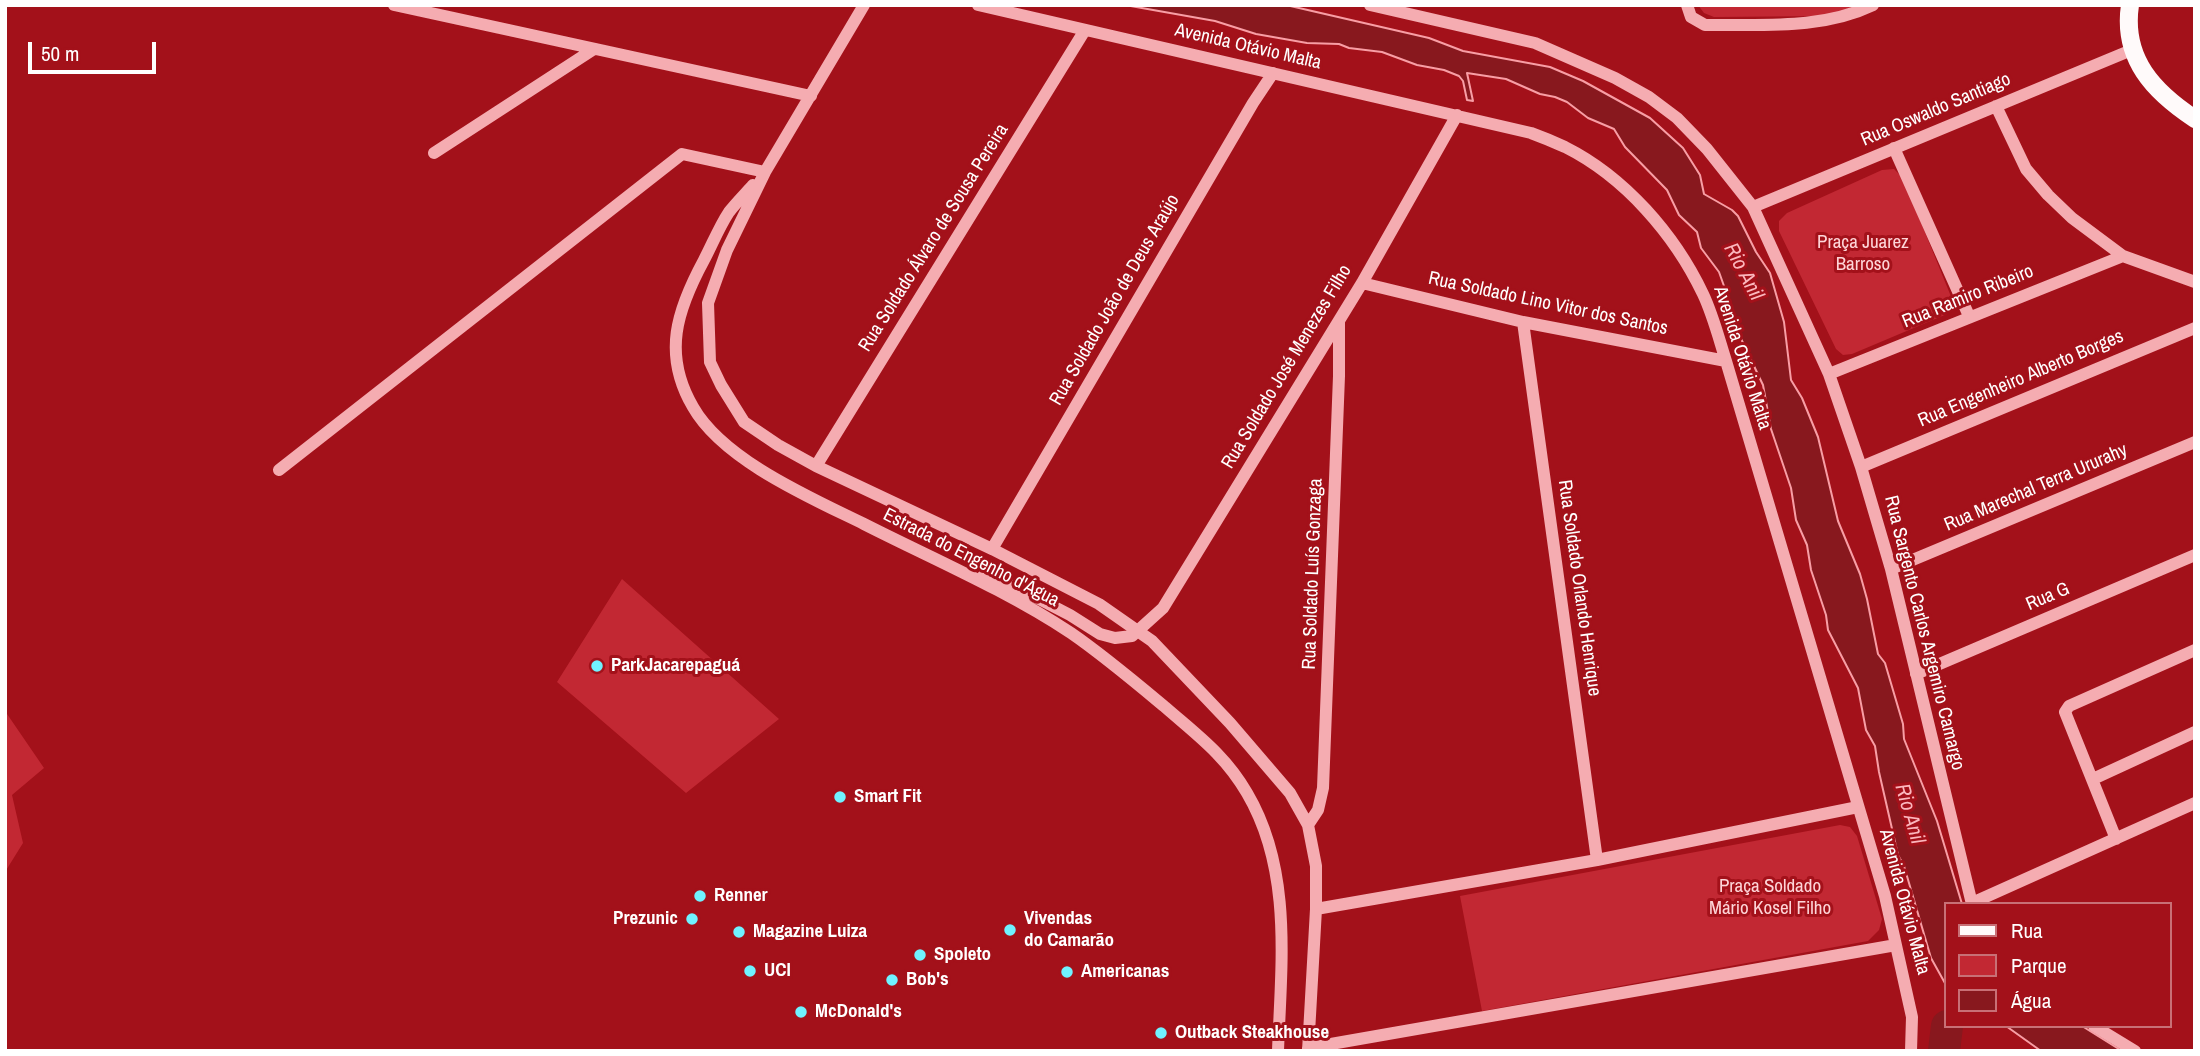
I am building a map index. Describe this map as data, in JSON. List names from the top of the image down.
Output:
{
  "streets": {
    "street": [
      "Avenida Otávio Malta",
      "Rua Oswaldo Santiago",
      "Rua Soldado Álvaro de Sousa Pereira",
      "Rua Ramiro Ribeiro",
      "Rua Soldado João de Deus Araújo",
      "Rua Soldado Lino Vitor dos Santos",
      "Rua Soldado José Menezes Filho",
      "Rua Engenheiro Alberto Borges",
      "Rua Marechal Terra Ururahy",
      "Estrada do Engenho d'Água",
      "Rua Soldado Luís Gonzaga",
      "Rua Soldado Orlando Henrique",
      "Rua G",
      "Rua Sargento Carlos Argemiro Camargo"
    ]
  },
  "crossings": [
    ["Avenida Otávio Malta", "Rua Soldado Álvaro de Sousa Pereira"],
    ["Avenida Otávio Malta", "Rua Soldado João de Deus Araújo"],
    ["Avenida Otávio Malta", "Rua Soldado Lino Vitor dos Santos"],
    ["Avenida Otávio Malta", "Rua Soldado José Menezes Filho"],
    ["Rua Oswaldo Santiago", "Rua Sargento Carlos Argemiro Camargo"],
    ["Rua Soldado Álvaro de Sousa Pereira", "Estrada do Engenho d'Água"],
    ["Rua Ramiro Ribeiro", "Rua Sargento Carlos Argemiro Camargo"],
    ["Rua Soldado João de Deus Araújo", "Estrada do Engenho d'Água"],
    ["Rua Soldado Lino Vitor dos Santos", "Rua Soldado José Menezes Filho"],
    ["Rua Soldado Lino Vitor dos Santos", "Rua Soldado Orlando Henrique"],
    ["Rua Soldado José Menezes Filho", "Estrada do Engenho d'Água"],
    ["Rua Soldado José Menezes Filho", "Rua Soldado Luís Gonzaga"],
    ["Rua Engenheiro Alberto Borges", "Rua Sargento Carlos Argemiro Camargo"],
    ["Rua Marechal Terra Ururahy", "Rua Sargento Carlos Argemiro Camargo"],
    ["Estrada do Engenho d'Água", "Rua Soldado Luís Gonzaga"],
    ["Rua G", "Rua Sargento Carlos Argemiro Camargo"]
  ],
  "water": ["Rio Anil"],
  "parks": ["Praça Juarez Barroso", "Praça Soldado Mário Kosel Filho"],
  "places": [
    "ParkJacarepaguá",
    "Smart Fit",
    "Renner",
    "Prezunic",
    "Vivendas do Camarão",
    "Magazine Luiza",
    "Spoleto",
    "UCI",
    "Americanas",
    "Bob's",
    "McDonald's",
    "Outback Steakhouse"
  ],
  "legend": ["Rua", "Parque", "Água"],
  "scale_bar": "50 m"
}
